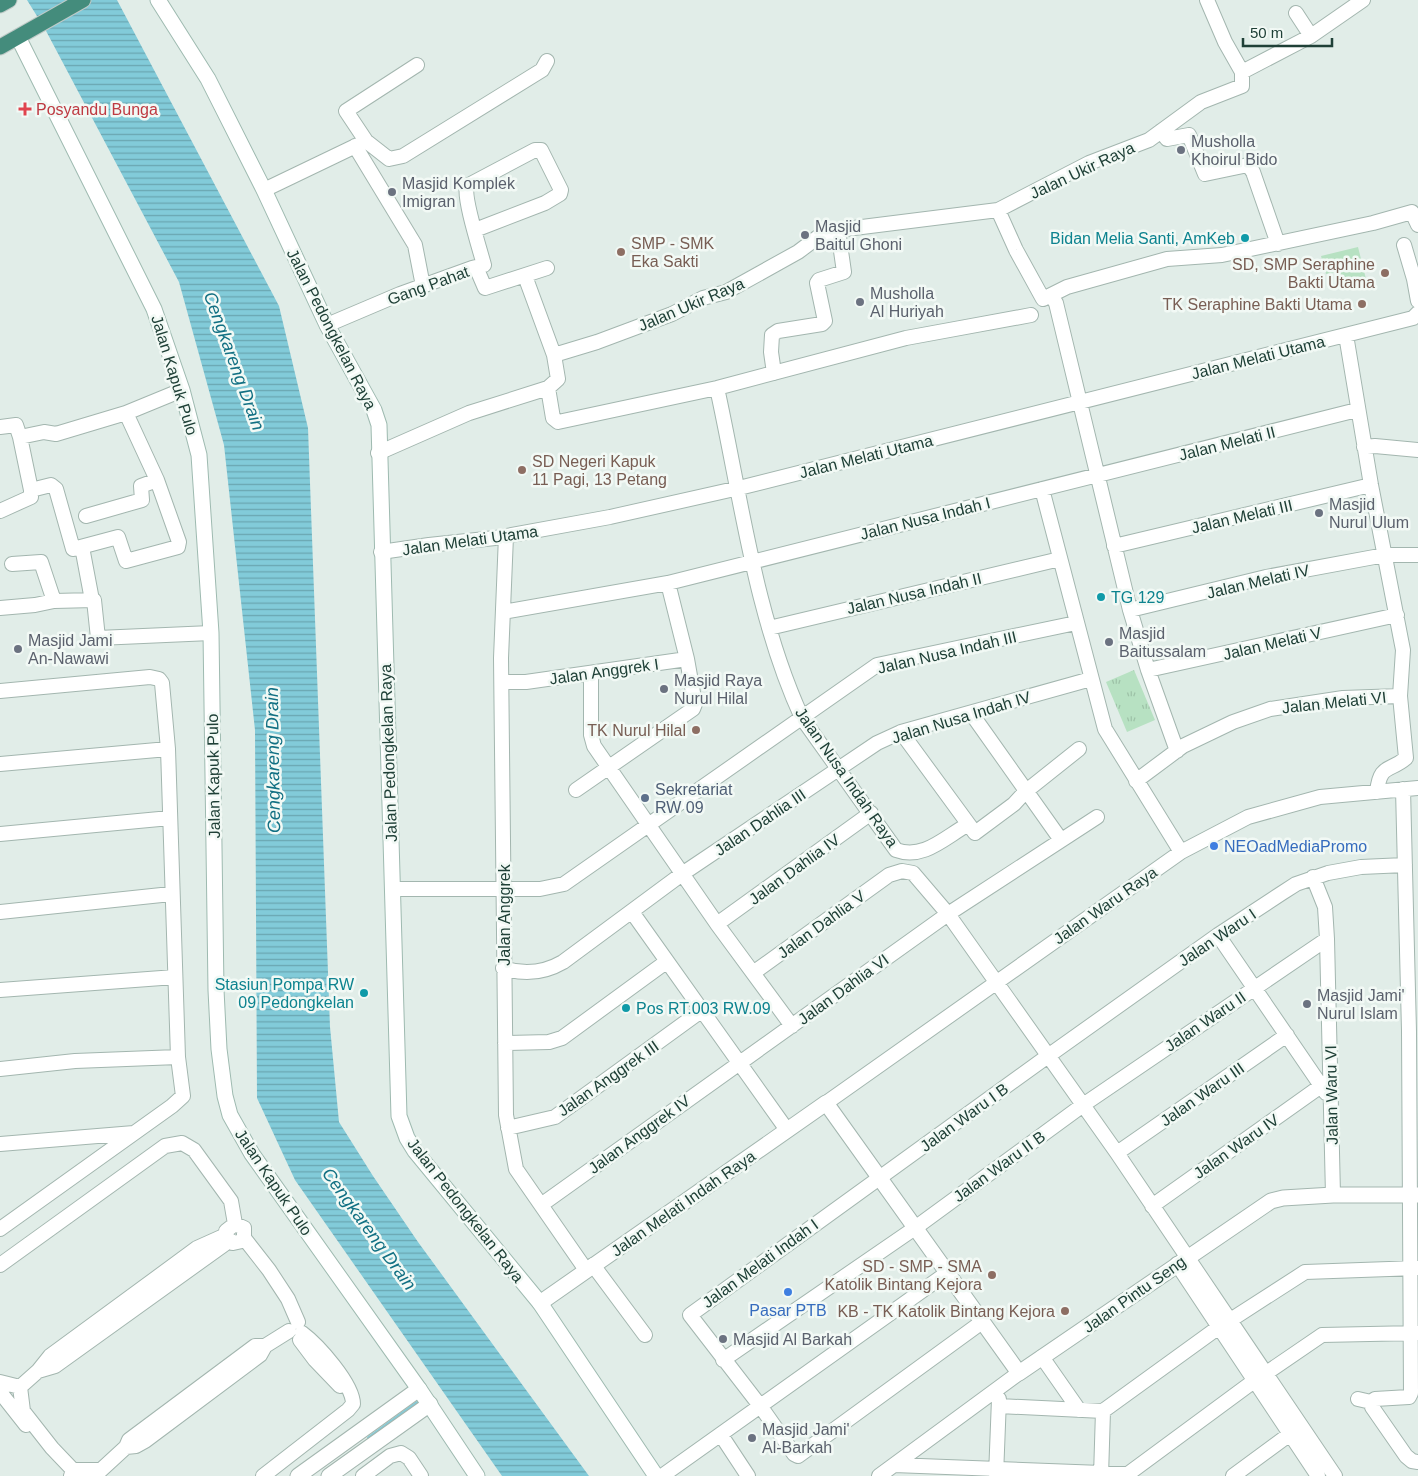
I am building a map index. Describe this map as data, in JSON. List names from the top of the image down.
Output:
{
  "streets": {
    "main road": [
      "Jalan Pedongkelan Raya",
      "Jalan Kapuk Pulo",
      "Jalan Melati Indah Raya",
      "Jalan Pintu Seng"
    ],
    "street": [
      "Jalan Ukir Raya",
      "Gang Pahat",
      "Jalan Melati Utama",
      "Jalan Melati II",
      "Jalan Melati III",
      "Jalan Nusa Indah I",
      "Jalan Melati IV",
      "Jalan Nusa Indah II",
      "Jalan Melati V",
      "Jalan Nusa Indah III",
      "Jalan Anggrek I",
      "Jalan Melati VI",
      "Jalan Nusa Indah IV",
      "Jalan Nusa Indah Raya",
      "Jalan Dahlia III",
      "Jalan Dahlia IV",
      "Jalan Waru Raya",
      "Jalan Anggrek",
      "Jalan Dahlia V",
      "Jalan Waru I",
      "Jalan Dahlia VI",
      "Jalan Waru II",
      "Jalan Anggrek III",
      "Jalan Waru III",
      "Jalan Waru VI",
      "Jalan Waru I B",
      "Jalan Anggrek IV",
      "Jalan Waru IV",
      "Jalan Waru II B",
      "Jalan Melati Indah I"
    ]
  },
  "crossings": [
    ["Gang Pahat", "Jalan Pedongkelan Raya"],
    ["Jalan Pedongkelan Raya", "Jalan Melati Utama"],
    ["Jalan Pedongkelan Raya", "Jalan Nusa Indah III"],
    ["Jalan Pedongkelan Raya", "Jalan Melati Indah Raya"],
    ["Jalan Melati Utama", "Jalan Nusa Indah Raya"],
    ["Jalan Melati Utama", "Jalan Anggrek"],
    ["Jalan Melati II", "Jalan Nusa Indah I"],
    ["Jalan Nusa Indah I", "Jalan Nusa Indah Raya"],
    ["Jalan Nusa Indah II", "Jalan Nusa Indah Raya"],
    ["Jalan Nusa Indah III", "Jalan Nusa Indah Raya"],
    ["Jalan Nusa Indah III", "Jalan Anggrek"],
    ["Jalan Anggrek I", "Jalan Anggrek"],
    ["Jalan Nusa Indah IV", "Jalan Nusa Indah Raya"],
    ["Jalan Nusa Indah IV", "Jalan Dahlia III"],
    ["Jalan Nusa Indah Raya", "Jalan Dahlia III"],
    ["Jalan Nusa Indah Raya", "Jalan Dahlia IV"],
    ["Jalan Waru Raya", "Jalan Melati Indah Raya"],
    ["Jalan Anggrek", "Jalan Anggrek III"],
    ["Jalan Anggrek", "Jalan Anggrek IV"],
    ["Jalan Anggrek", "Jalan Melati Indah Raya"],
    ["Jalan Dahlia V", "Jalan Dahlia VI"],
    ["Jalan Waru I", "Jalan Waru VI"],
    ["Jalan Waru I", "Jalan Waru I B"],
    ["Jalan Dahlia VI", "Jalan Anggrek IV"],
    ["Jalan Waru II", "Jalan Waru VI"],
    ["Jalan Waru II", "Jalan Waru II B"],
    ["Jalan Waru VI", "Jalan Pintu Seng"],
    ["Jalan Waru I B", "Jalan Melati Indah I"],
    ["Jalan Waru II B", "Jalan Melati Indah I"]
  ],
  "water": ["Cengkareng Drain"],
  "places": {
    "health": ["Posyandu Bunga"],
    "other": [
      "Musholla Khoirul Bido",
      "Masjid Komplek Imigran",
      "Masjid Baitul Ghoni",
      "Bidan Melia Santi, AmKeb",
      "SMP - SMK Eka Sakti",
      "SD, SMP Seraphine Bakti Utama",
      "Musholla Al Huriyah",
      "TK Seraphine Bakti Utama",
      "SD Negeri Kapuk 11 Pagi, 13 Petang",
      "Masjid Nurul Ulum",
      "TG 129",
      "Masjid Baitussalam",
      "Masjid Jami An-Nawawi",
      "Masjid Raya Nurul Hilal",
      "TK Nurul Hilal",
      "Sekretariat RW 09",
      "NEOadMediaPromo",
      "Stasiun Pompa RW 09 Pedongkelan",
      "Masjid Jami' Nurul Islam",
      "Pos RT.003 RW.09",
      "SD - SMP - SMA Katolik Bintang Kejora",
      "Pasar PTB",
      "KB - TK Katolik Bintang Kejora",
      "Masjid Al Barkah",
      "Masjid Jami' Al-Barkah"
    ]
  },
  "scale_bar": "50 m"
}
